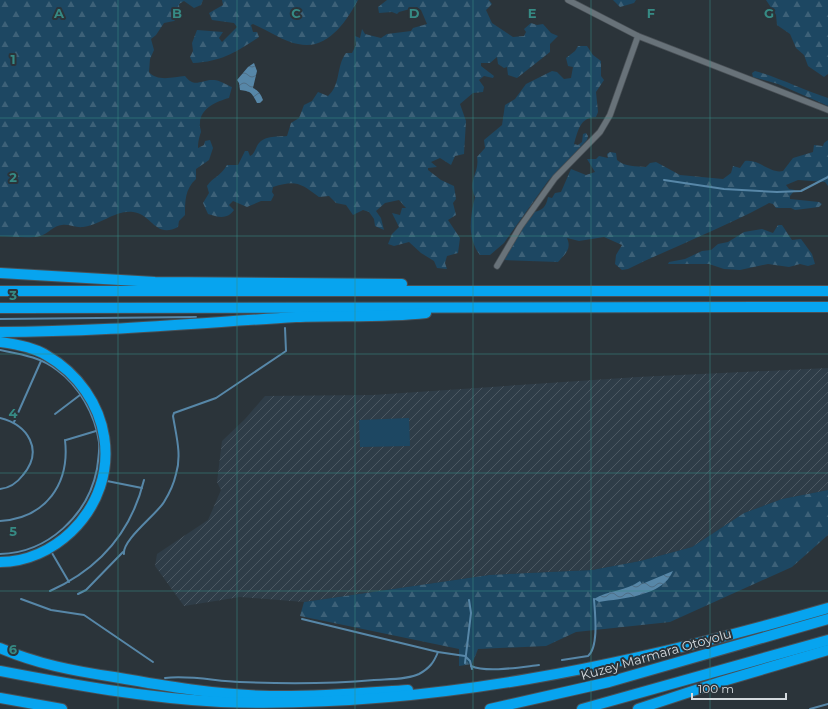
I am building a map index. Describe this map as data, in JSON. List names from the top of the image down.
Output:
{
  "streets": {
    "highway": ["Kuzey Marmara Otoyolu"]
  },
  "scale_bar": "100 m",
  "grid": {
    "columns": [
      "A",
      "B",
      "C",
      "D",
      "E",
      "F",
      "G"
    ],
    "rows": [
      "1",
      "2",
      "3",
      "4",
      "5",
      "6"
    ]
  }
}
